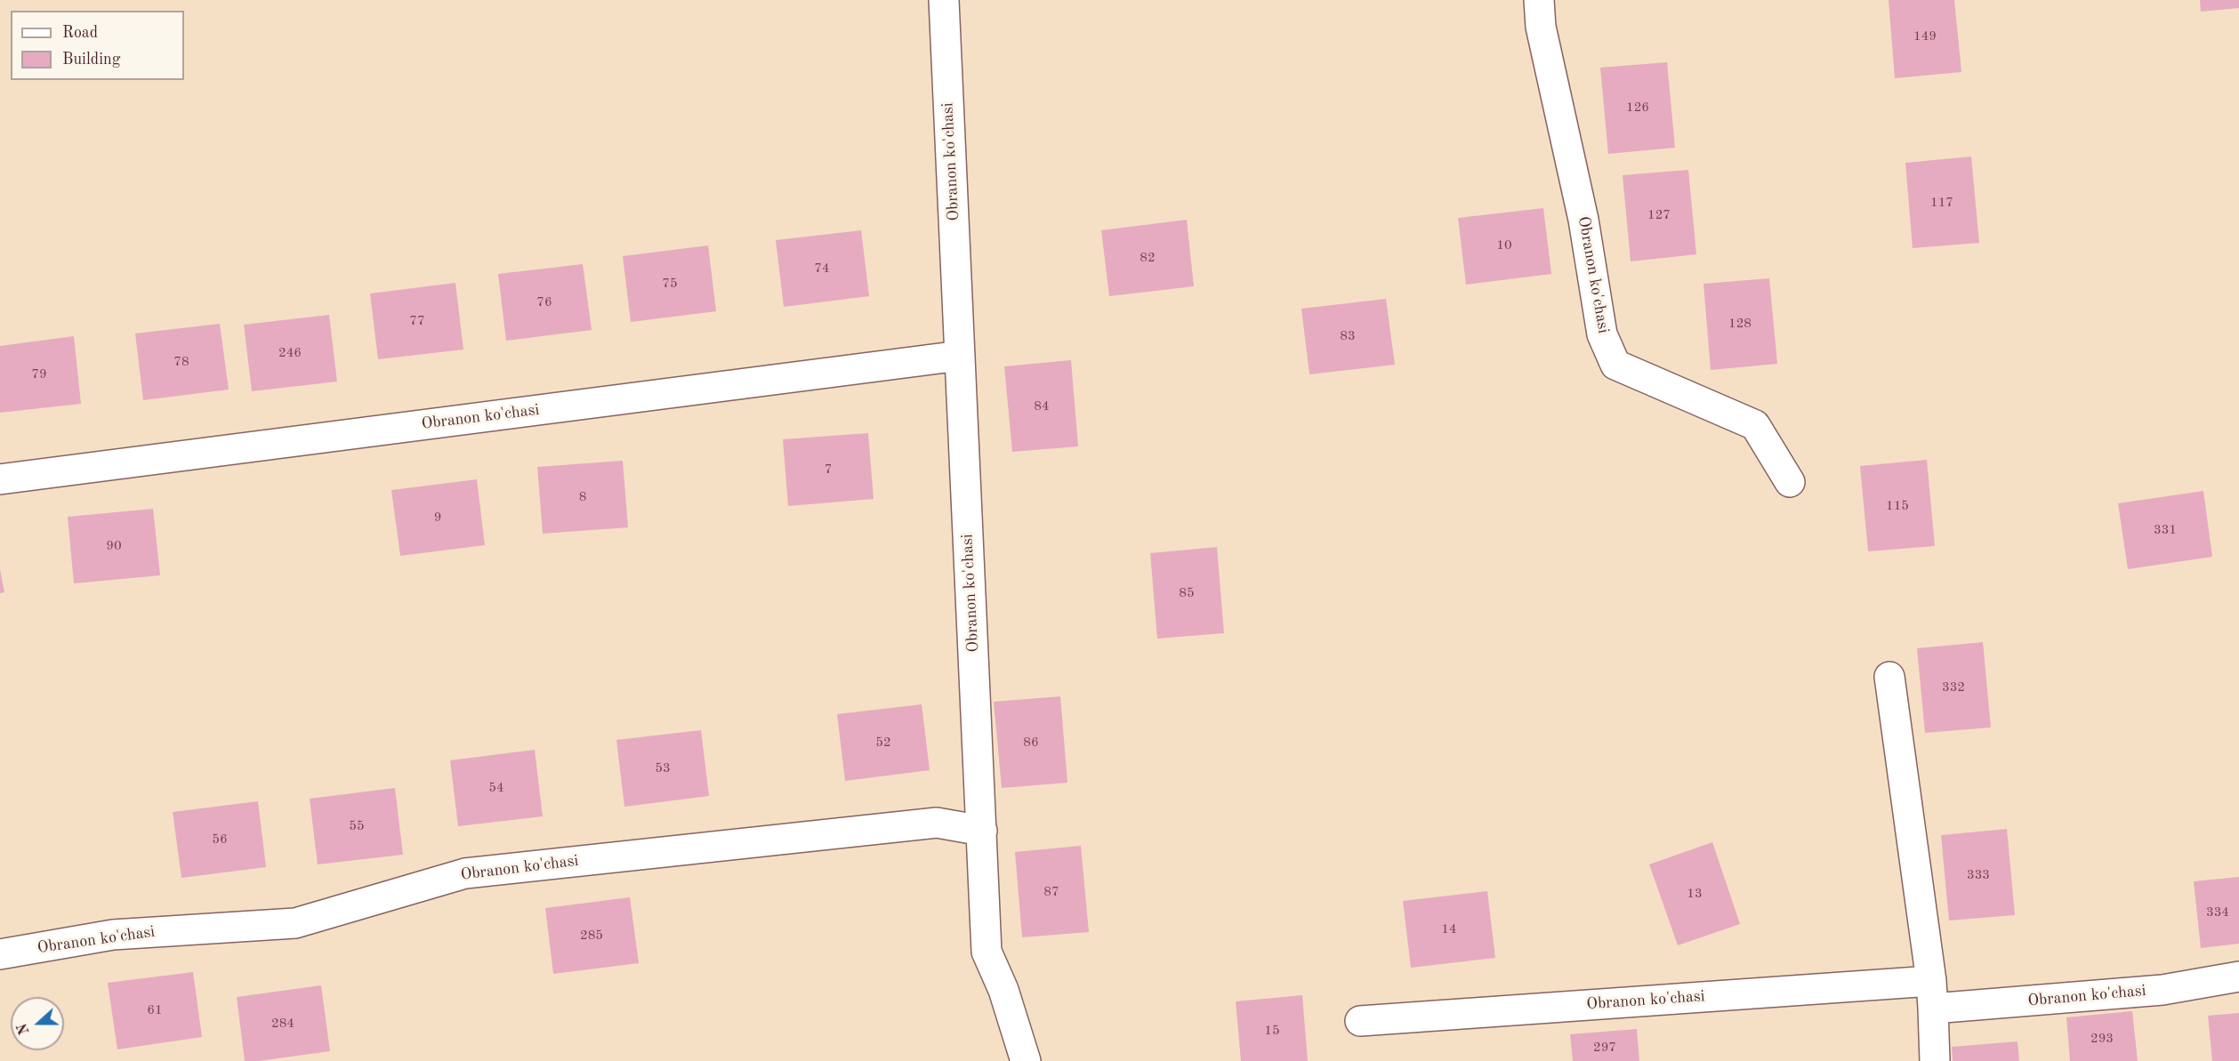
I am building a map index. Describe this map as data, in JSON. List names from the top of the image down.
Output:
{
  "streets": {
    "street": ["Obranon ko'chasi"]
  },
  "house_numbers": [
    "149",
    "126",
    "117",
    "127",
    "10",
    "82",
    "74",
    "75",
    "76",
    "77",
    "128",
    "83",
    "246",
    "78",
    "79",
    "84",
    "7",
    "8",
    "115",
    "9",
    "331",
    "90",
    "85",
    "332",
    "52",
    "86",
    "53",
    "54",
    "55",
    "56",
    "333",
    "87",
    "13",
    "334",
    "14",
    "285",
    "61",
    "284",
    "15",
    "293",
    "297"
  ],
  "legend": ["Road", "Building"],
  "north": "left"
}
